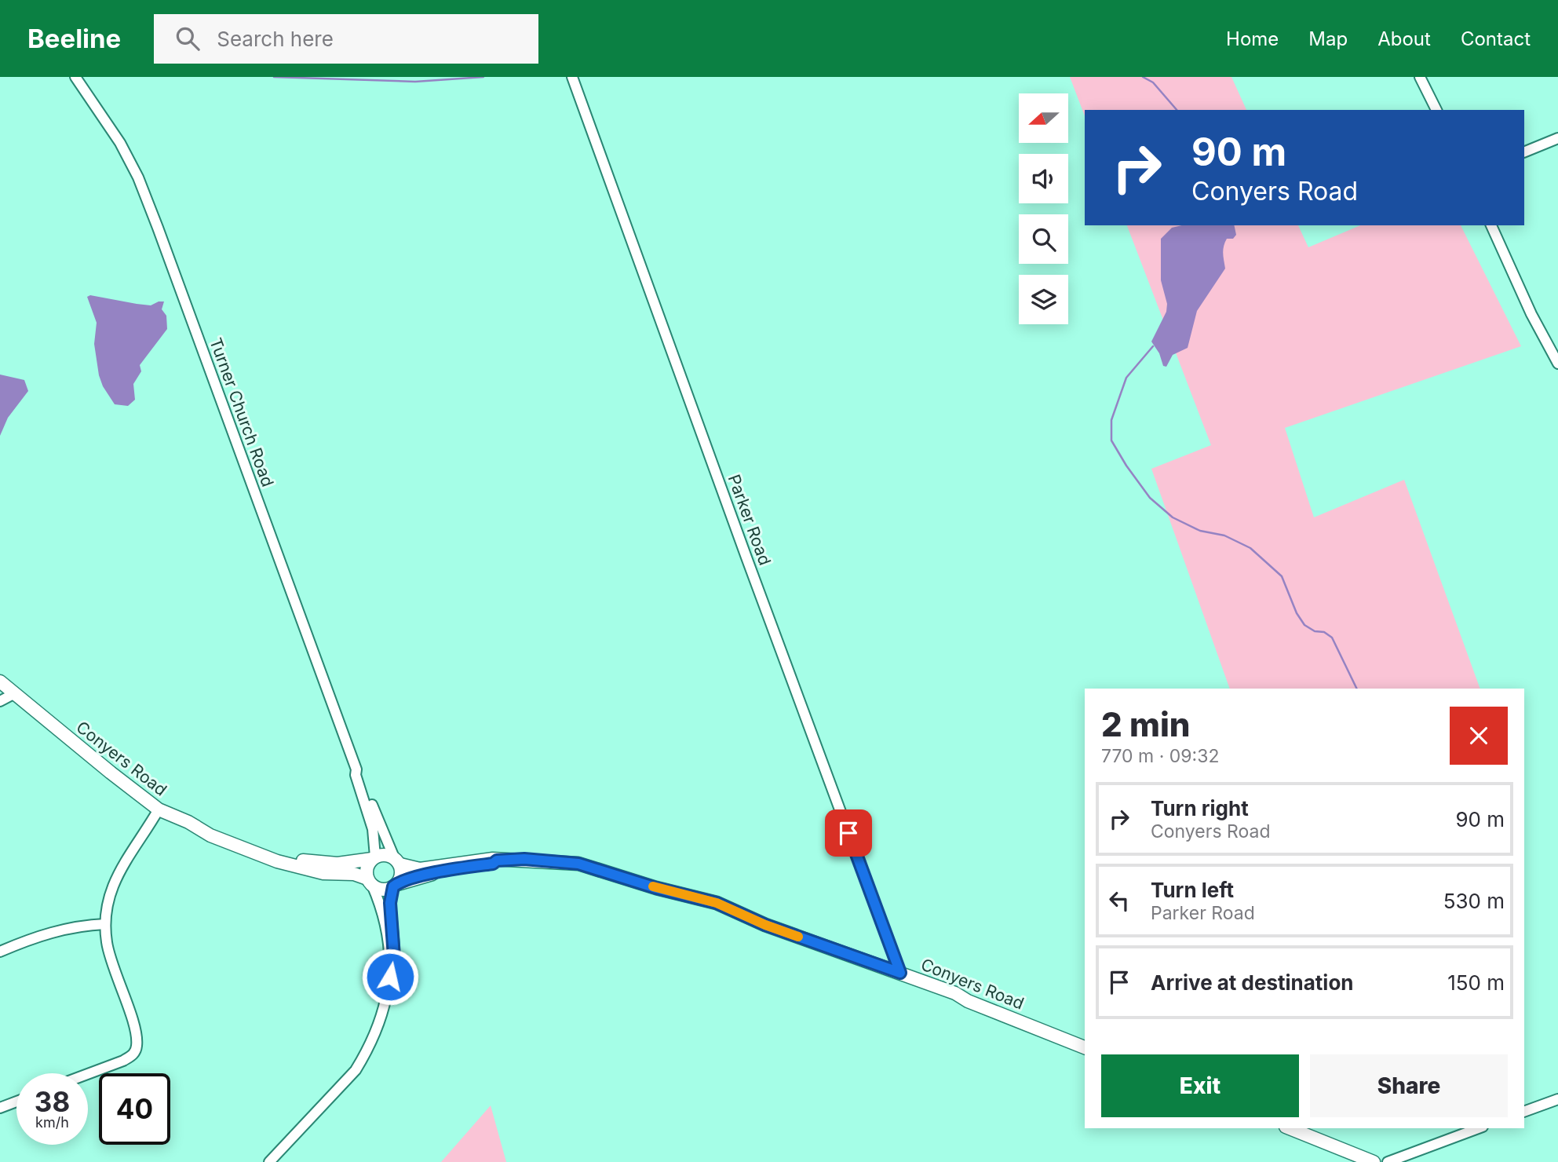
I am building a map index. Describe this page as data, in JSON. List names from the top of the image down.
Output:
{
  "streets": {
    "main road": ["Conyers Road"],
    "street": ["Turner Church Road", "Parker Road"]
  },
  "crossings": [
    ["Turner Church Road", "Conyers Road"],
    ["Parker Road", "Conyers Road"]
  ],
  "north": "left",
  "page": {
    "header": "Beeline",
    "search": "Search here",
    "nav": [
      "Home",
      "Map",
      "About",
      "Contact"
    ],
    "turn": ["90 m", "Conyers Road"],
    "heading": ["2 min", "770 m · 09:32"],
    "list": [
      {
        "name": "Turn right",
        "note": "Conyers Road",
        "value": "90 m"
      },
      {
        "name": "Turn left",
        "note": "Parker Road",
        "value": "530 m"
      },
      {
        "name": "Arrive at destination",
        "value": "150 m"
      }
    ],
    "buttons": ["Exit", "Share"],
    "speed": "38 km/h",
    "limit": "40"
  }
}
